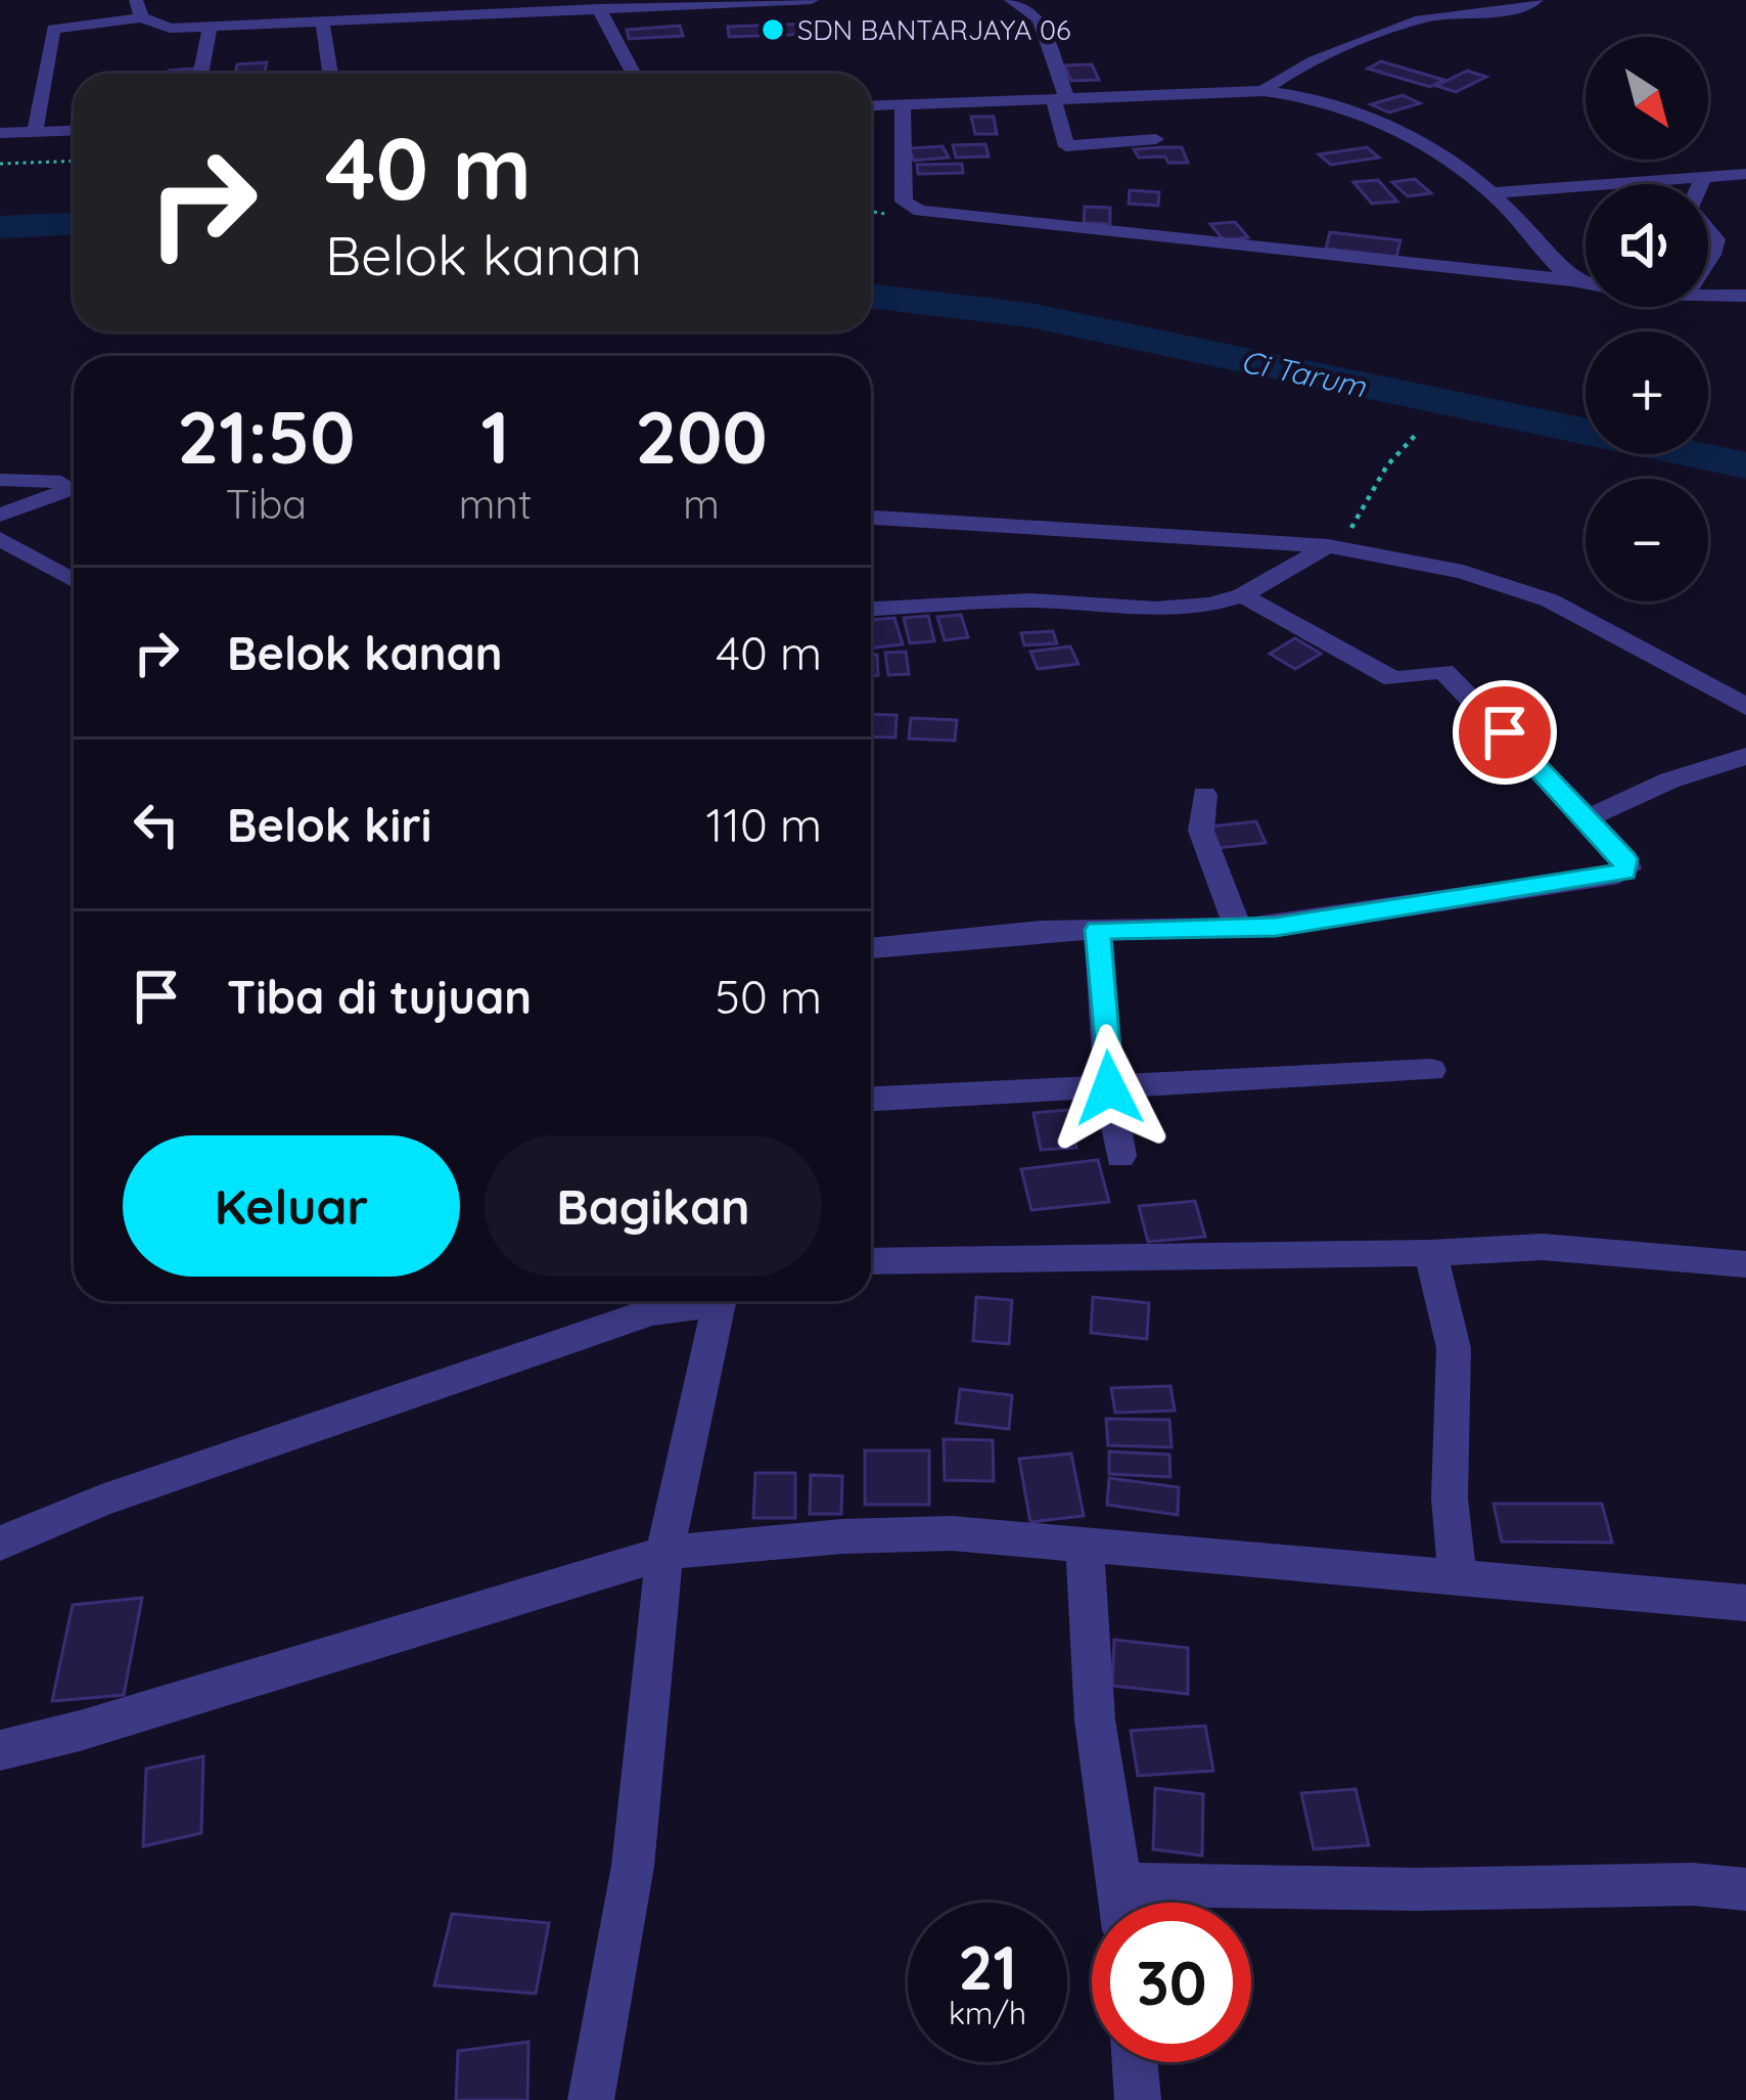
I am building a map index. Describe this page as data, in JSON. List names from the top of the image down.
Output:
{
  "water": ["Ci Tarum"],
  "places": ["SDN BANTARJAYA 06"],
  "north": "bottom right",
  "page": {
    "map_buttons": ["+", "−"],
    "turn": ["40 m", "Belok kanan"],
    "eta": [
      "21:50",
      "Tiba",
      "1",
      "mnt",
      "200",
      "m"
    ],
    "list": [
      {
        "name": "Belok kanan",
        "value": "40 m"
      },
      {
        "name": "Belok kiri",
        "value": "110 m"
      },
      {
        "name": "Tiba di tujuan",
        "value": "50 m"
      }
    ],
    "buttons": ["Keluar", "Bagikan"],
    "speed": "21 km/h",
    "limit": "30"
  }
}
